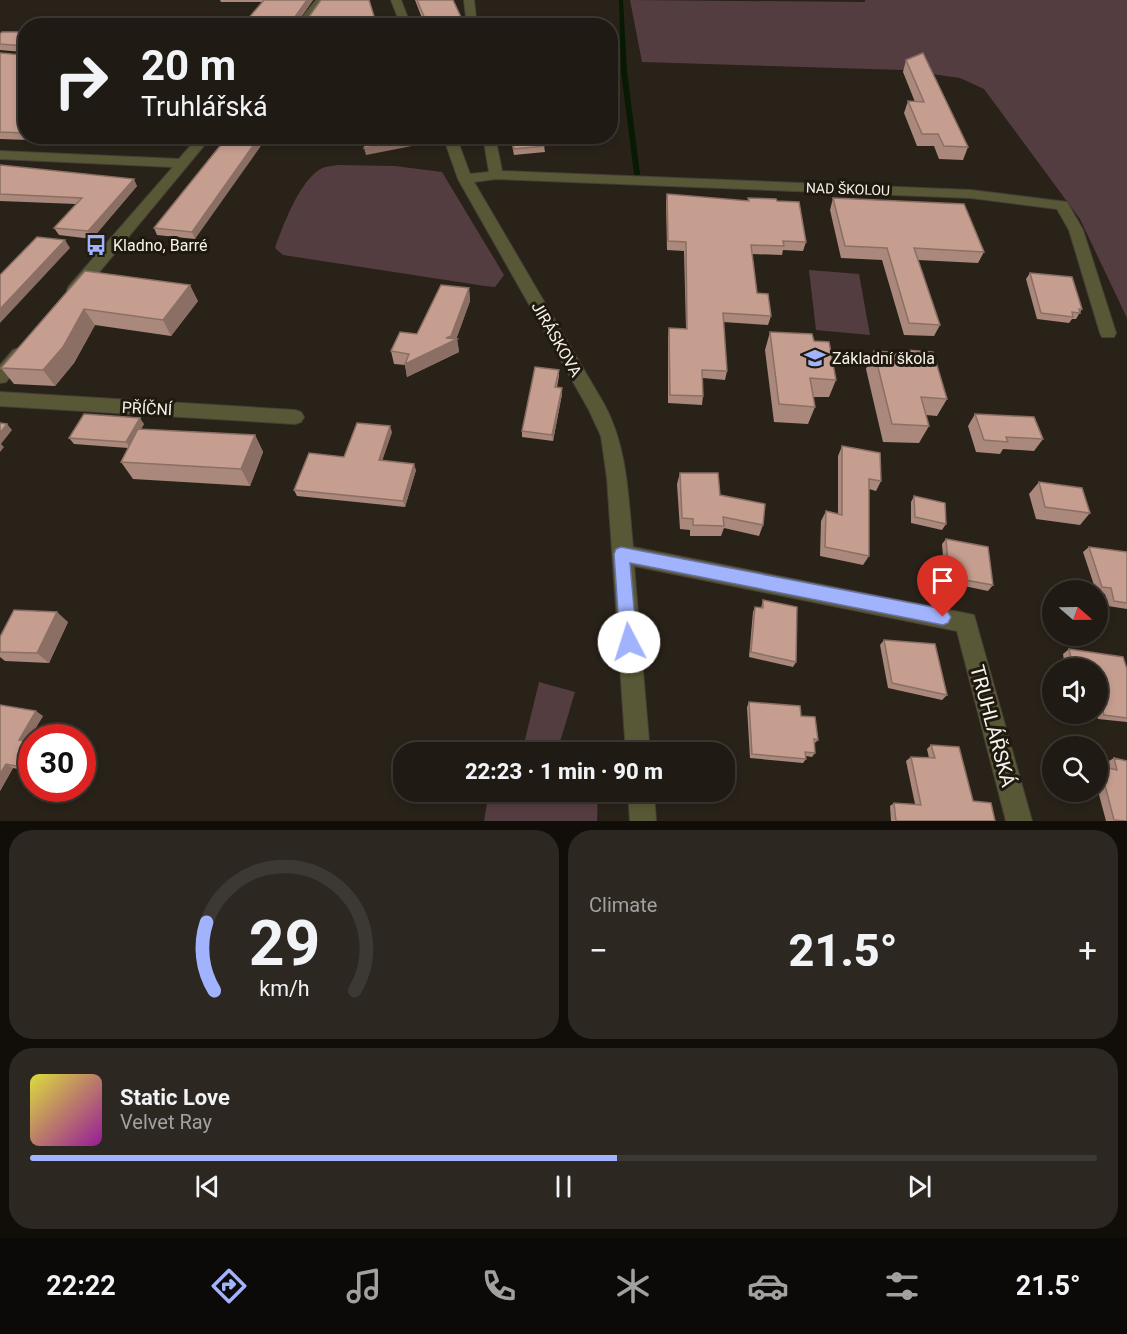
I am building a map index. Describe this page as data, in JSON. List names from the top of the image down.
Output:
{
  "streets": {
    "street": [
      "NAD ŠKOLOU",
      "JIRÁSKOVA",
      "PŘÍČNÍ",
      "TRUHLÁŘSKÁ"
    ]
  },
  "crossings": [
    ["JIRÁSKOVA", "TRUHLÁŘSKÁ"]
  ],
  "places": {
    "bus stop": ["Kladno, Barré"],
    "school or university": ["Základní škola"]
  },
  "north": "right",
  "page": {
    "turn": ["20 m", "Truhlářská"],
    "limit": "30",
    "trip": "22:23 · 1 min · 90 m",
    "tile": "Climate",
    "heat": ["−", "21.5°", "+"],
    "song": ["Static Love", "Velvet Ray"],
    "tabs": ["22:22", "21.5°"],
    "gauge": ["29", "km/h"]
  }
}
